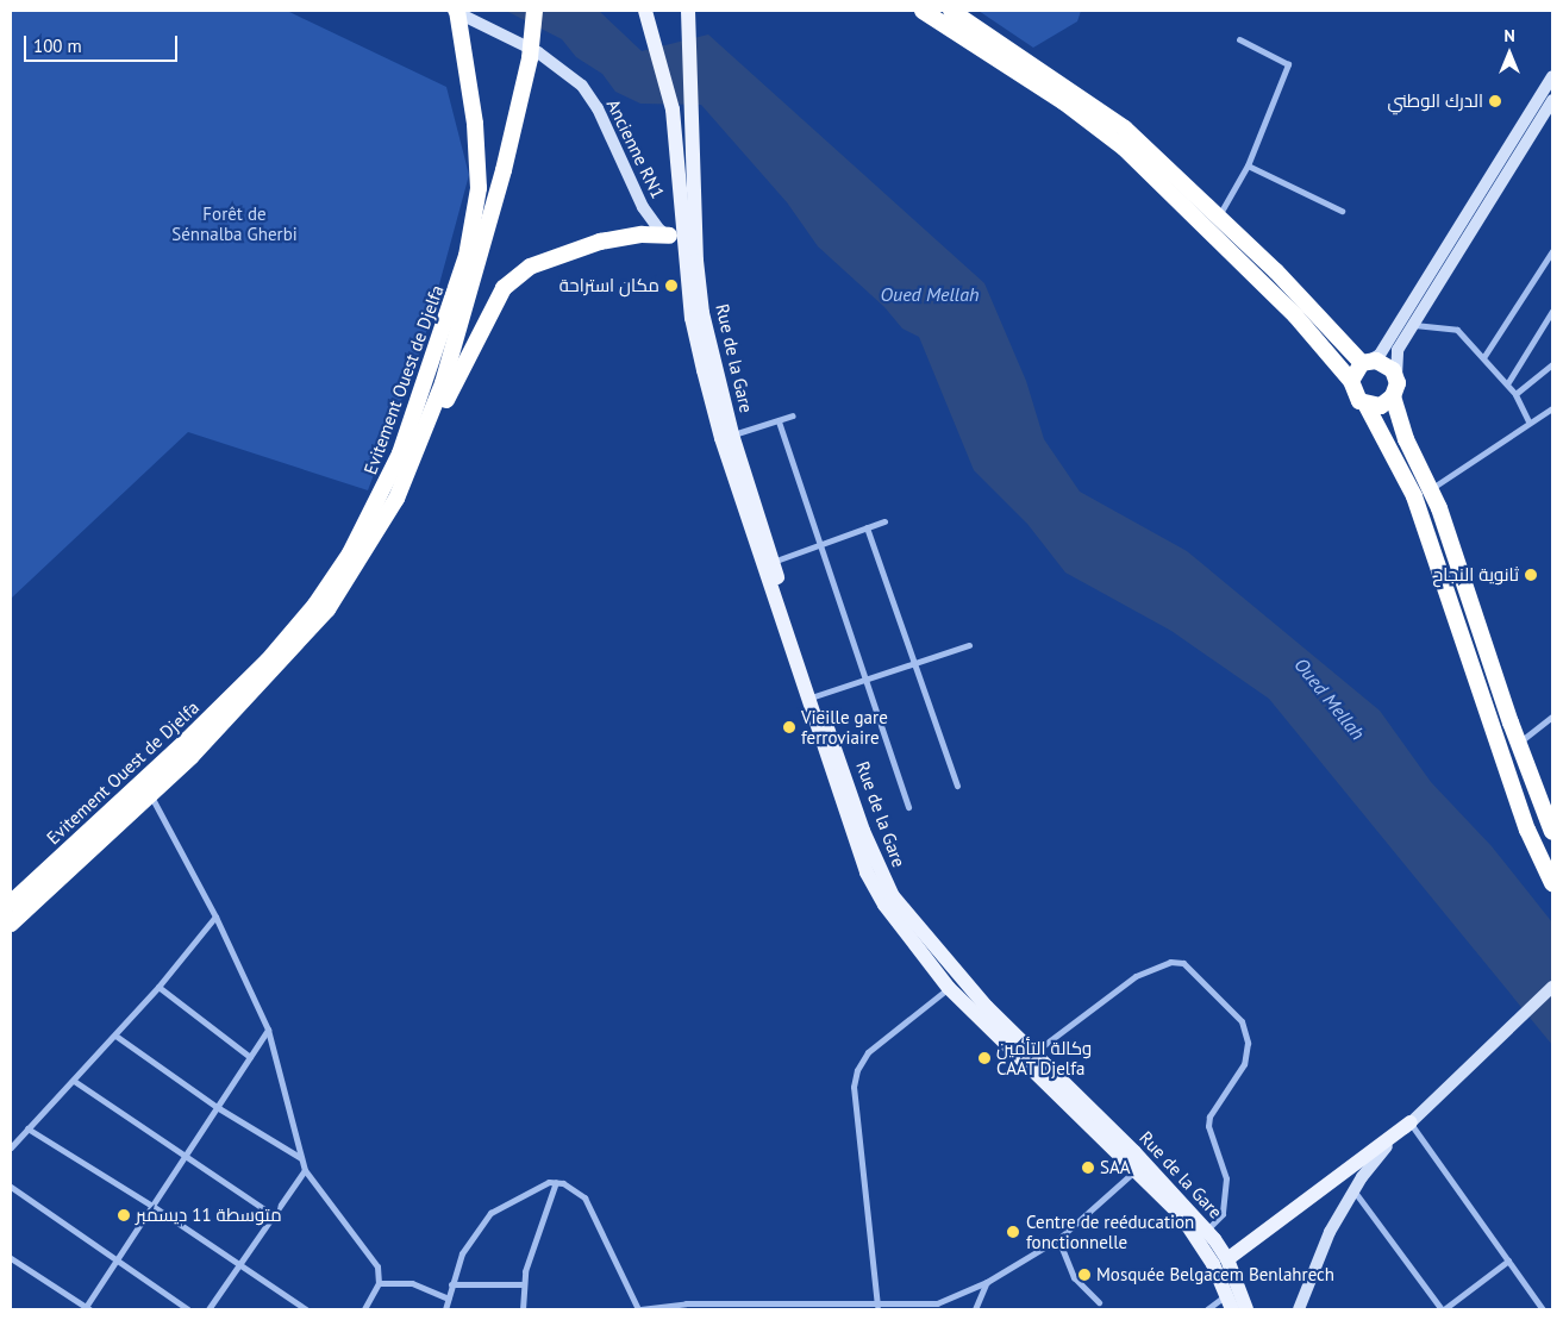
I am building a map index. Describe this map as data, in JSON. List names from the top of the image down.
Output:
{
  "streets": {
    "highway": ["Evitement Ouest de Djelfa"],
    "main road": ["Ancienne RN1", "Rue de la Gare"]
  },
  "crossings": [
    ["Ancienne RN1", "Rue de la Gare"],
    ["Ancienne RN1", "Evitement Ouest de Djelfa"]
  ],
  "water": ["Oued Mellah"],
  "parks": ["Forêt de Sénnalba Gherbi"],
  "places": [
    "الدرك الوطني",
    "مكان استراحة",
    "ثانوية النجاح",
    "Vieille gare ferroviaire",
    "وكالة التأمين CAAT Djelfa",
    "SAA",
    "متوسطة 11 ديسمبر",
    "Centre de reéducation fonctionnelle",
    "Mosquée Belgacem Benlahrech"
  ],
  "scale_bar": "100 m",
  "north": "top"
}
